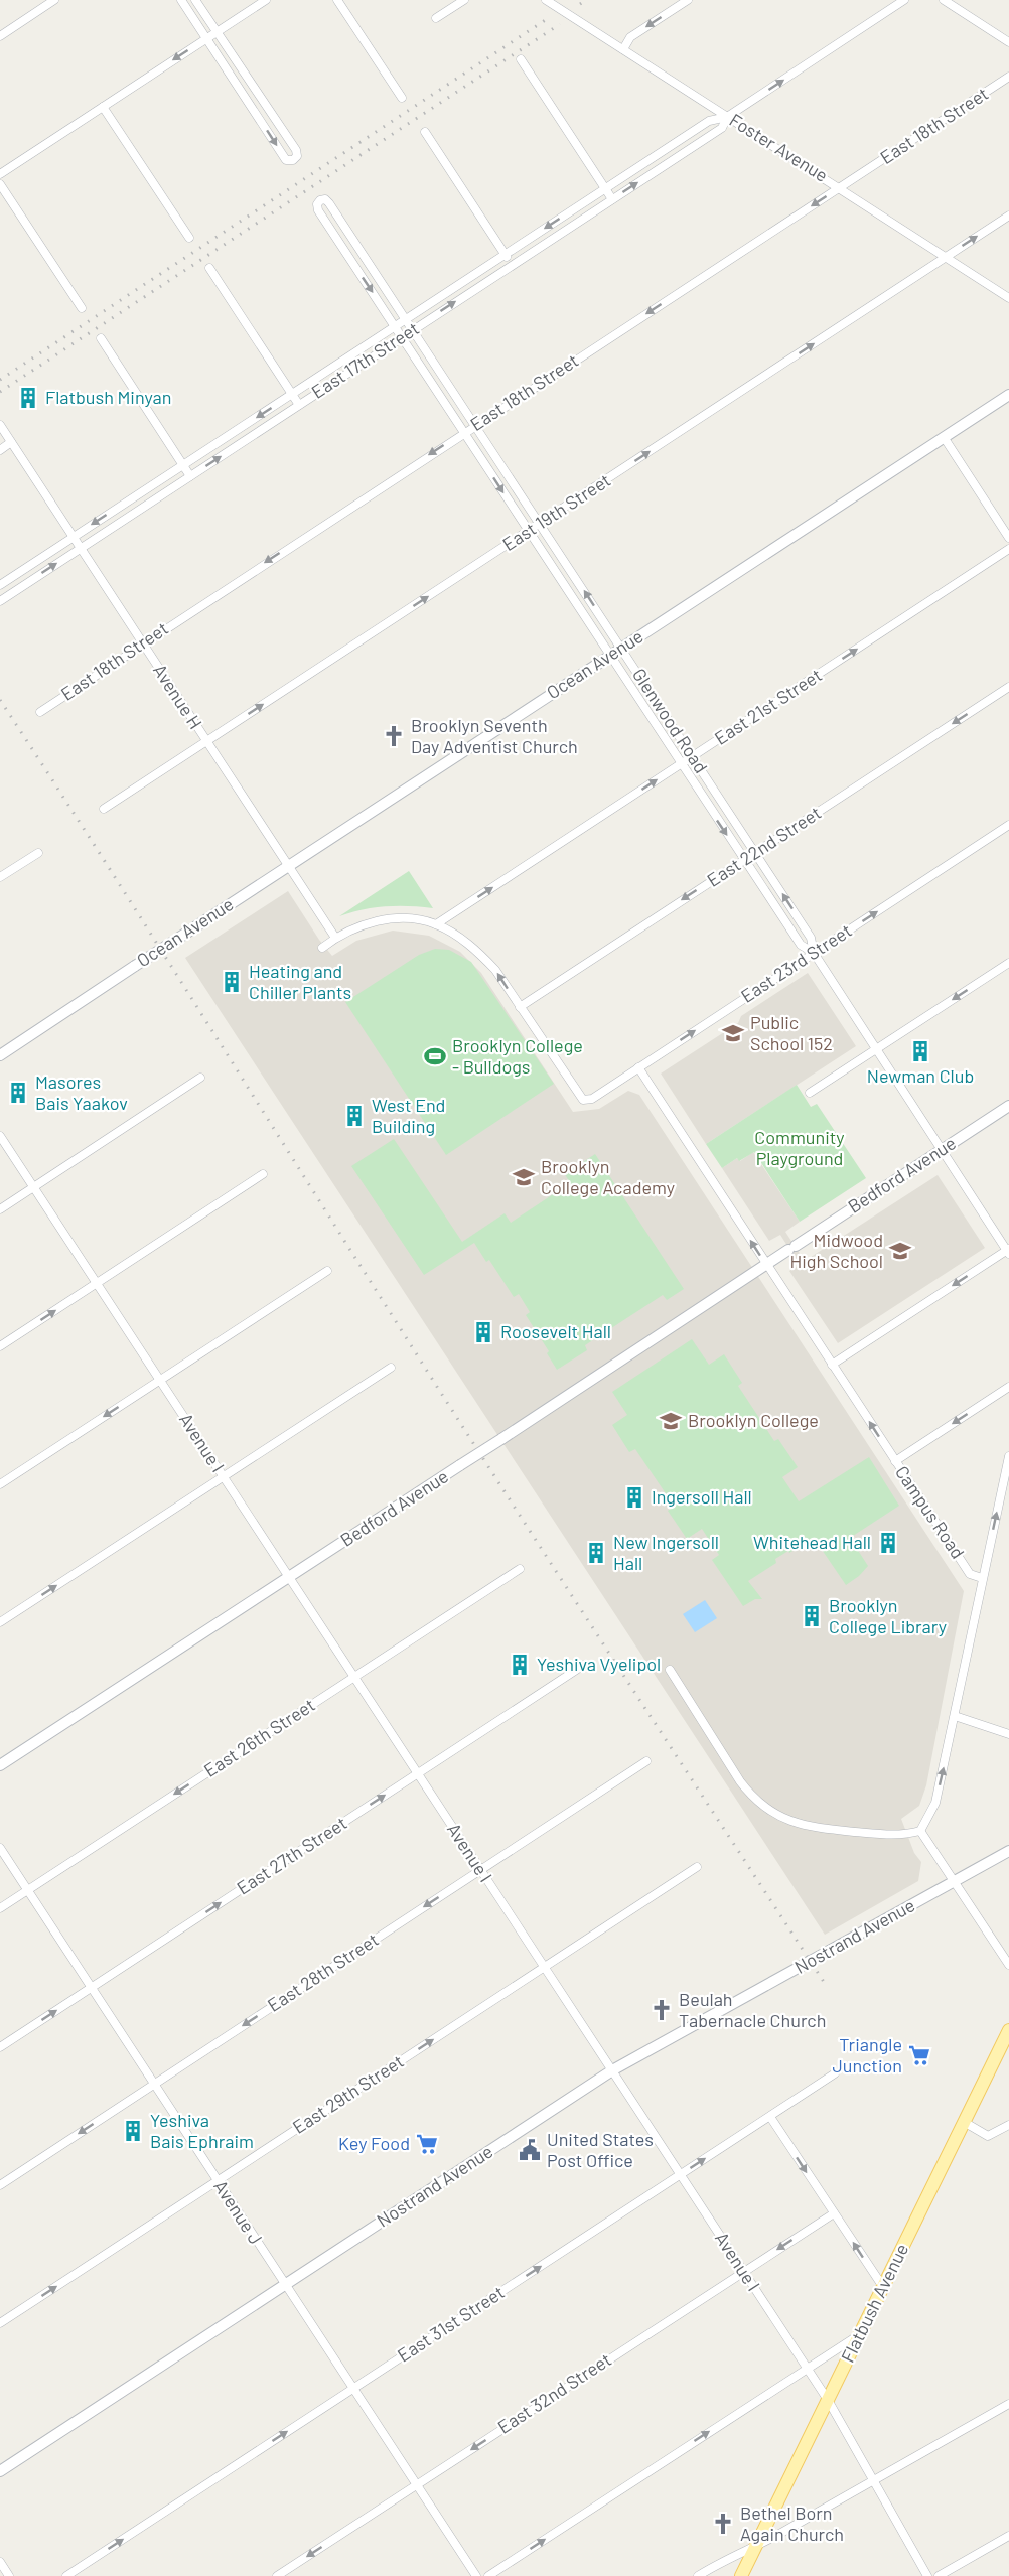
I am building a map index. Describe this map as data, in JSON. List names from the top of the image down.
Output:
{
  "streets": {
    "main road": [
      "Ocean Avenue",
      "Bedford Avenue",
      "Nostrand Avenue",
      "Flatbush Avenue"
    ],
    "street": [
      "East 18th Street",
      "Foster Avenue",
      "East 17th Street",
      "East 19th Street",
      "Avenue H",
      "East 21st Street",
      "Glenwood Road",
      "East 22nd Street",
      "East 23rd Street",
      "Avenue I",
      "Campus Road",
      "East 26th Street",
      "East 27th Street",
      "East 28th Street",
      "East 29th Street",
      "Avenue J",
      "East 31st Street",
      "East 32nd Street"
    ]
  },
  "crossings": [
    ["East 18th Street", "Foster Avenue"],
    ["East 18th Street", "Avenue H"],
    ["East 18th Street", "Glenwood Road"],
    ["Foster Avenue", "East 17th Street"],
    ["Foster Avenue", "East 19th Street"],
    ["East 17th Street", "Avenue H"],
    ["East 17th Street", "Glenwood Road"],
    ["East 19th Street", "Avenue H"],
    ["East 19th Street", "Glenwood Road"],
    ["Ocean Avenue", "Avenue H"],
    ["Ocean Avenue", "Glenwood Road"],
    ["East 21st Street", "Glenwood Road"],
    ["Glenwood Road", "East 22nd Street"],
    ["Glenwood Road", "East 23rd Street"],
    ["Glenwood Road", "Bedford Avenue"],
    ["East 22nd Street", "East 23rd Street"],
    ["East 23rd Street", "Campus Road"],
    ["Bedford Avenue", "Avenue I"],
    ["Bedford Avenue", "Campus Road"],
    ["Avenue I", "East 26th Street"],
    ["Avenue I", "East 27th Street"],
    ["Avenue I", "Nostrand Avenue"],
    ["Avenue I", "East 28th Street"],
    ["Avenue I", "East 29th Street"],
    ["Avenue I", "Flatbush Avenue"],
    ["Avenue I", "East 31st Street"],
    ["Avenue I", "East 32nd Street"],
    ["East 26th Street", "Avenue J"],
    ["East 27th Street", "Avenue J"],
    ["Nostrand Avenue", "Avenue J"],
    ["East 28th Street", "Avenue J"],
    ["East 29th Street", "Avenue J"],
    ["Avenue J", "East 31st Street"],
    ["Avenue J", "East 32nd Street"]
  ],
  "one_way": [
    "East 18th Street",
    "East 19th Street",
    "East 21st Street",
    "East 22nd Street",
    "East 23rd Street",
    "Campus Road",
    "East 26th Street",
    "East 27th Street",
    "East 28th Street",
    "East 29th Street",
    "East 31st Street",
    "East 32nd Street"
  ],
  "parks": ["Community Playground"],
  "places": {
    "building": [
      "Flatbush Minyan",
      "Heating and Chiller Plants",
      "Newman Club",
      "Masores Bais Yaakov",
      "West End Building",
      "Roosevelt Hall",
      "Ingersoll Hall",
      "Whitehead Hall",
      "New Ingersoll Hall",
      "Brooklyn College Library",
      "Yeshiva Vyelipol",
      "Yeshiva Bais Ephraim"
    ],
    "church": ["Brooklyn Seventh Day Adventist Church", "Beulah Tabernacle Church", "Bethel Born Again Church"],
    "school or university": [
      "Public School 152",
      "Brooklyn College Academy",
      "Midwood High School",
      "Brooklyn College"
    ],
    "sports": ["Brooklyn College - Bulldogs"],
    "supermarket": ["Triangle Junction", "Key Food"],
    "public building": ["United States Post Office"]
  }
}
